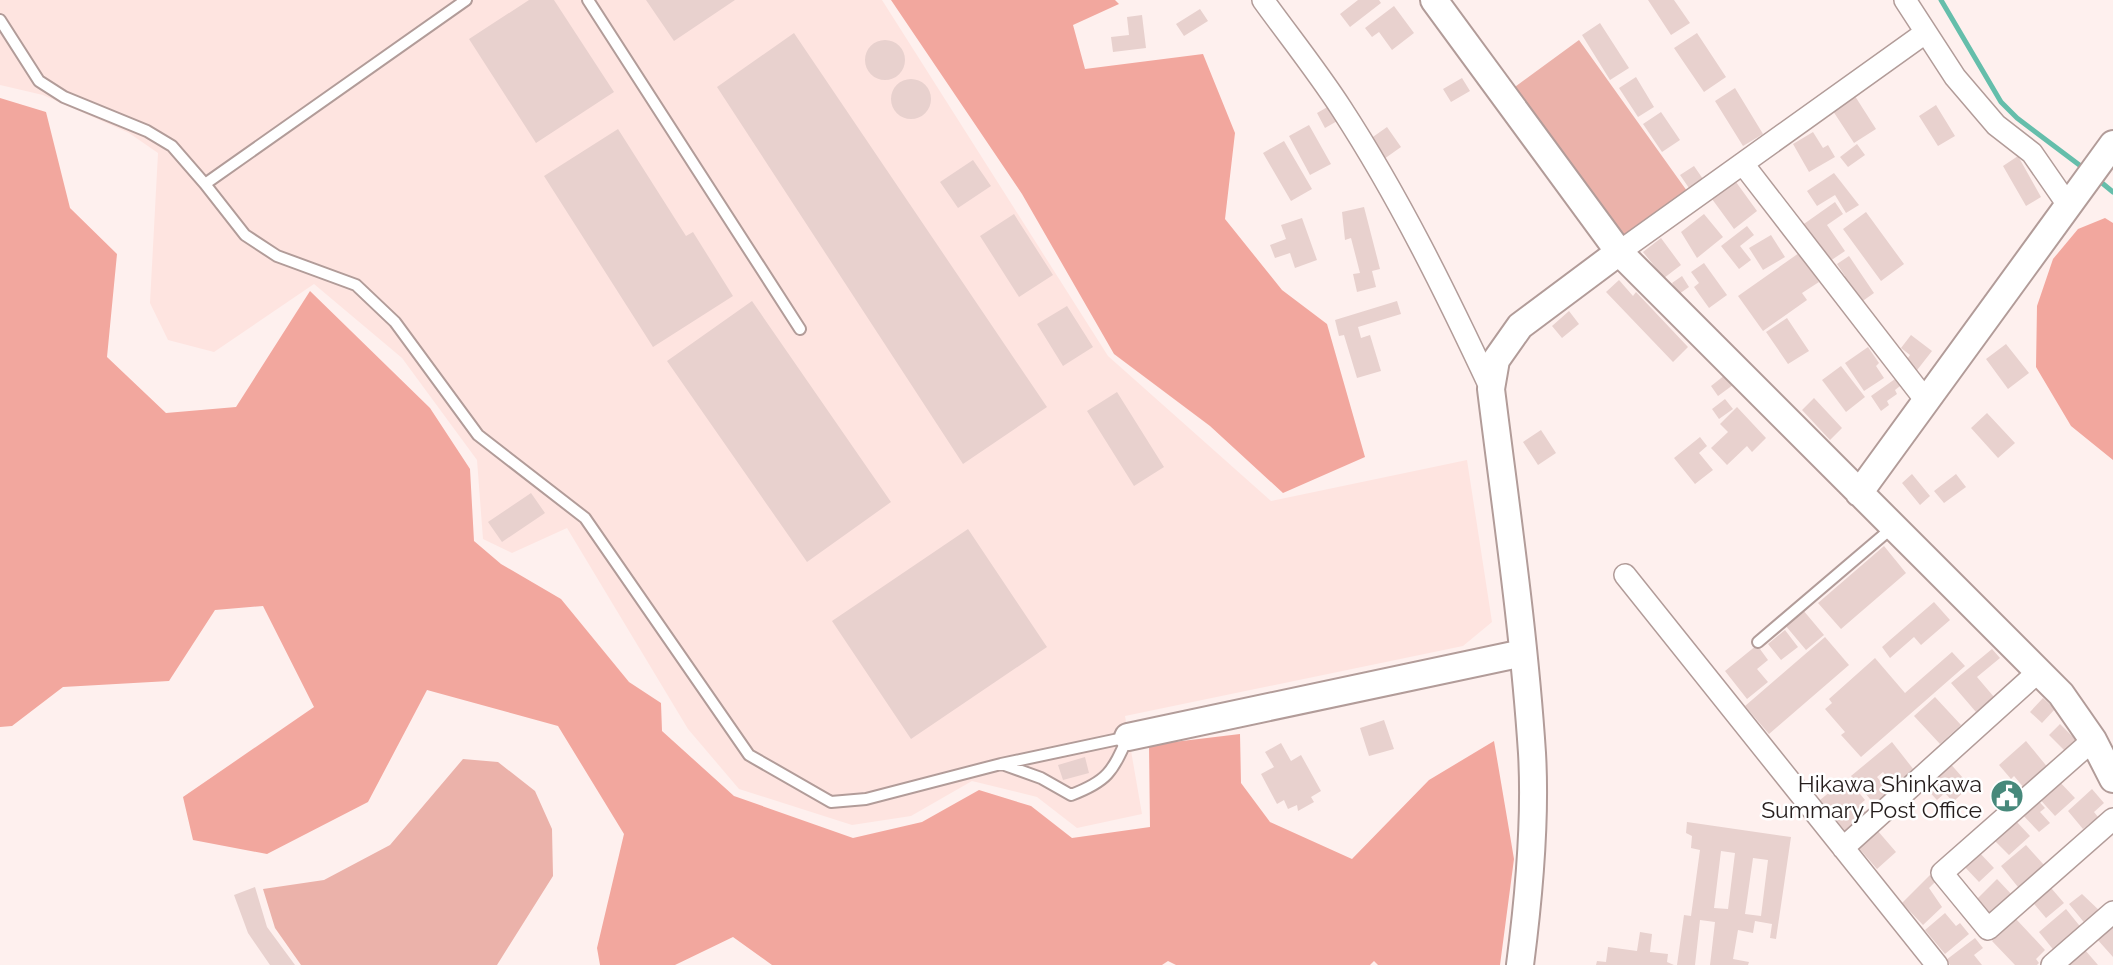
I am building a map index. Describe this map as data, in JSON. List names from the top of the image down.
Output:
{
  "places": {
    "public building": ["Hikawa Shinkawa Summary Post Office"]
  }
}
